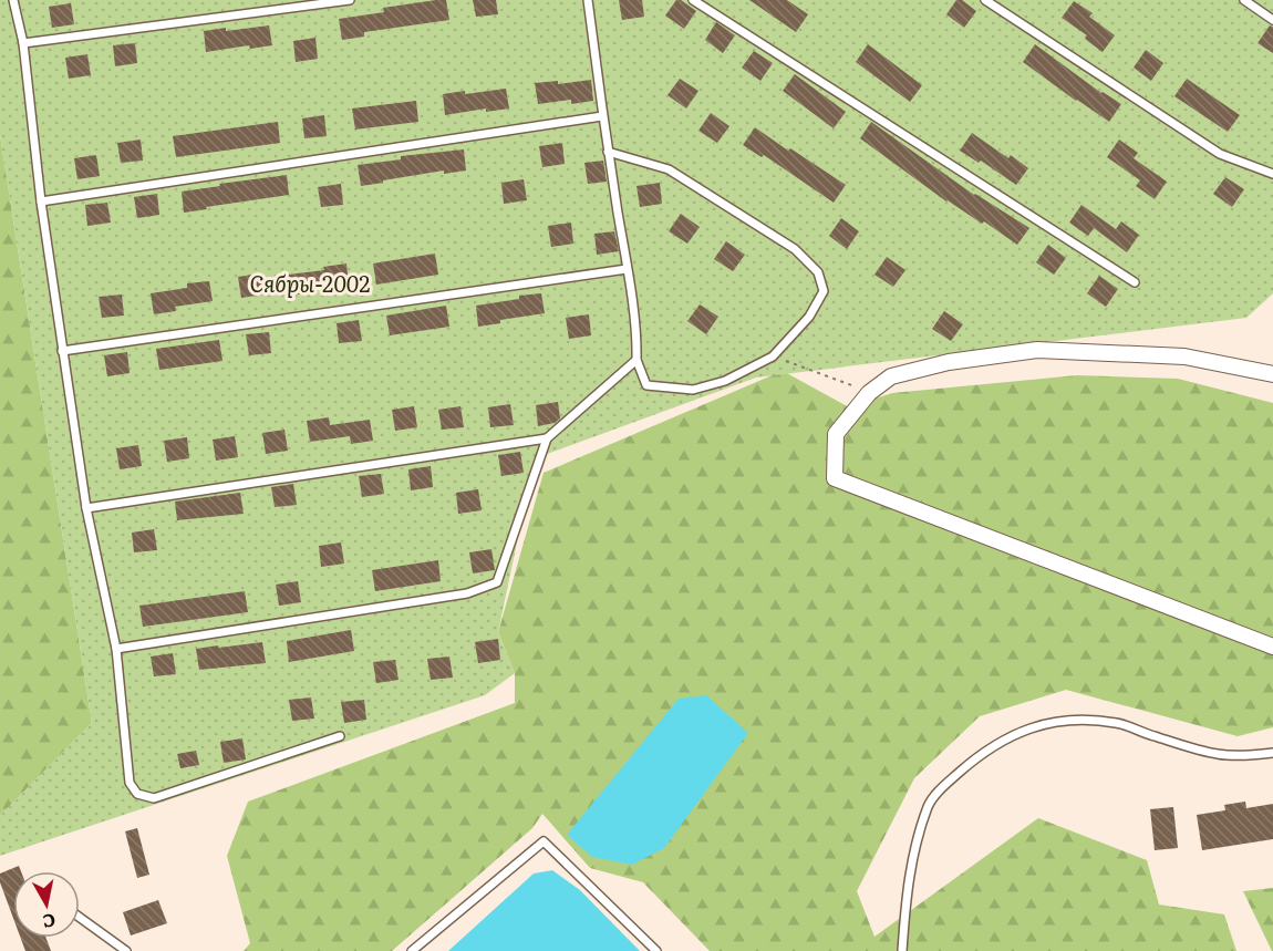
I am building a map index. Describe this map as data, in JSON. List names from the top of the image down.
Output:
{
  "parks": ["Сябры-2002"],
  "north": "bottom"
}
